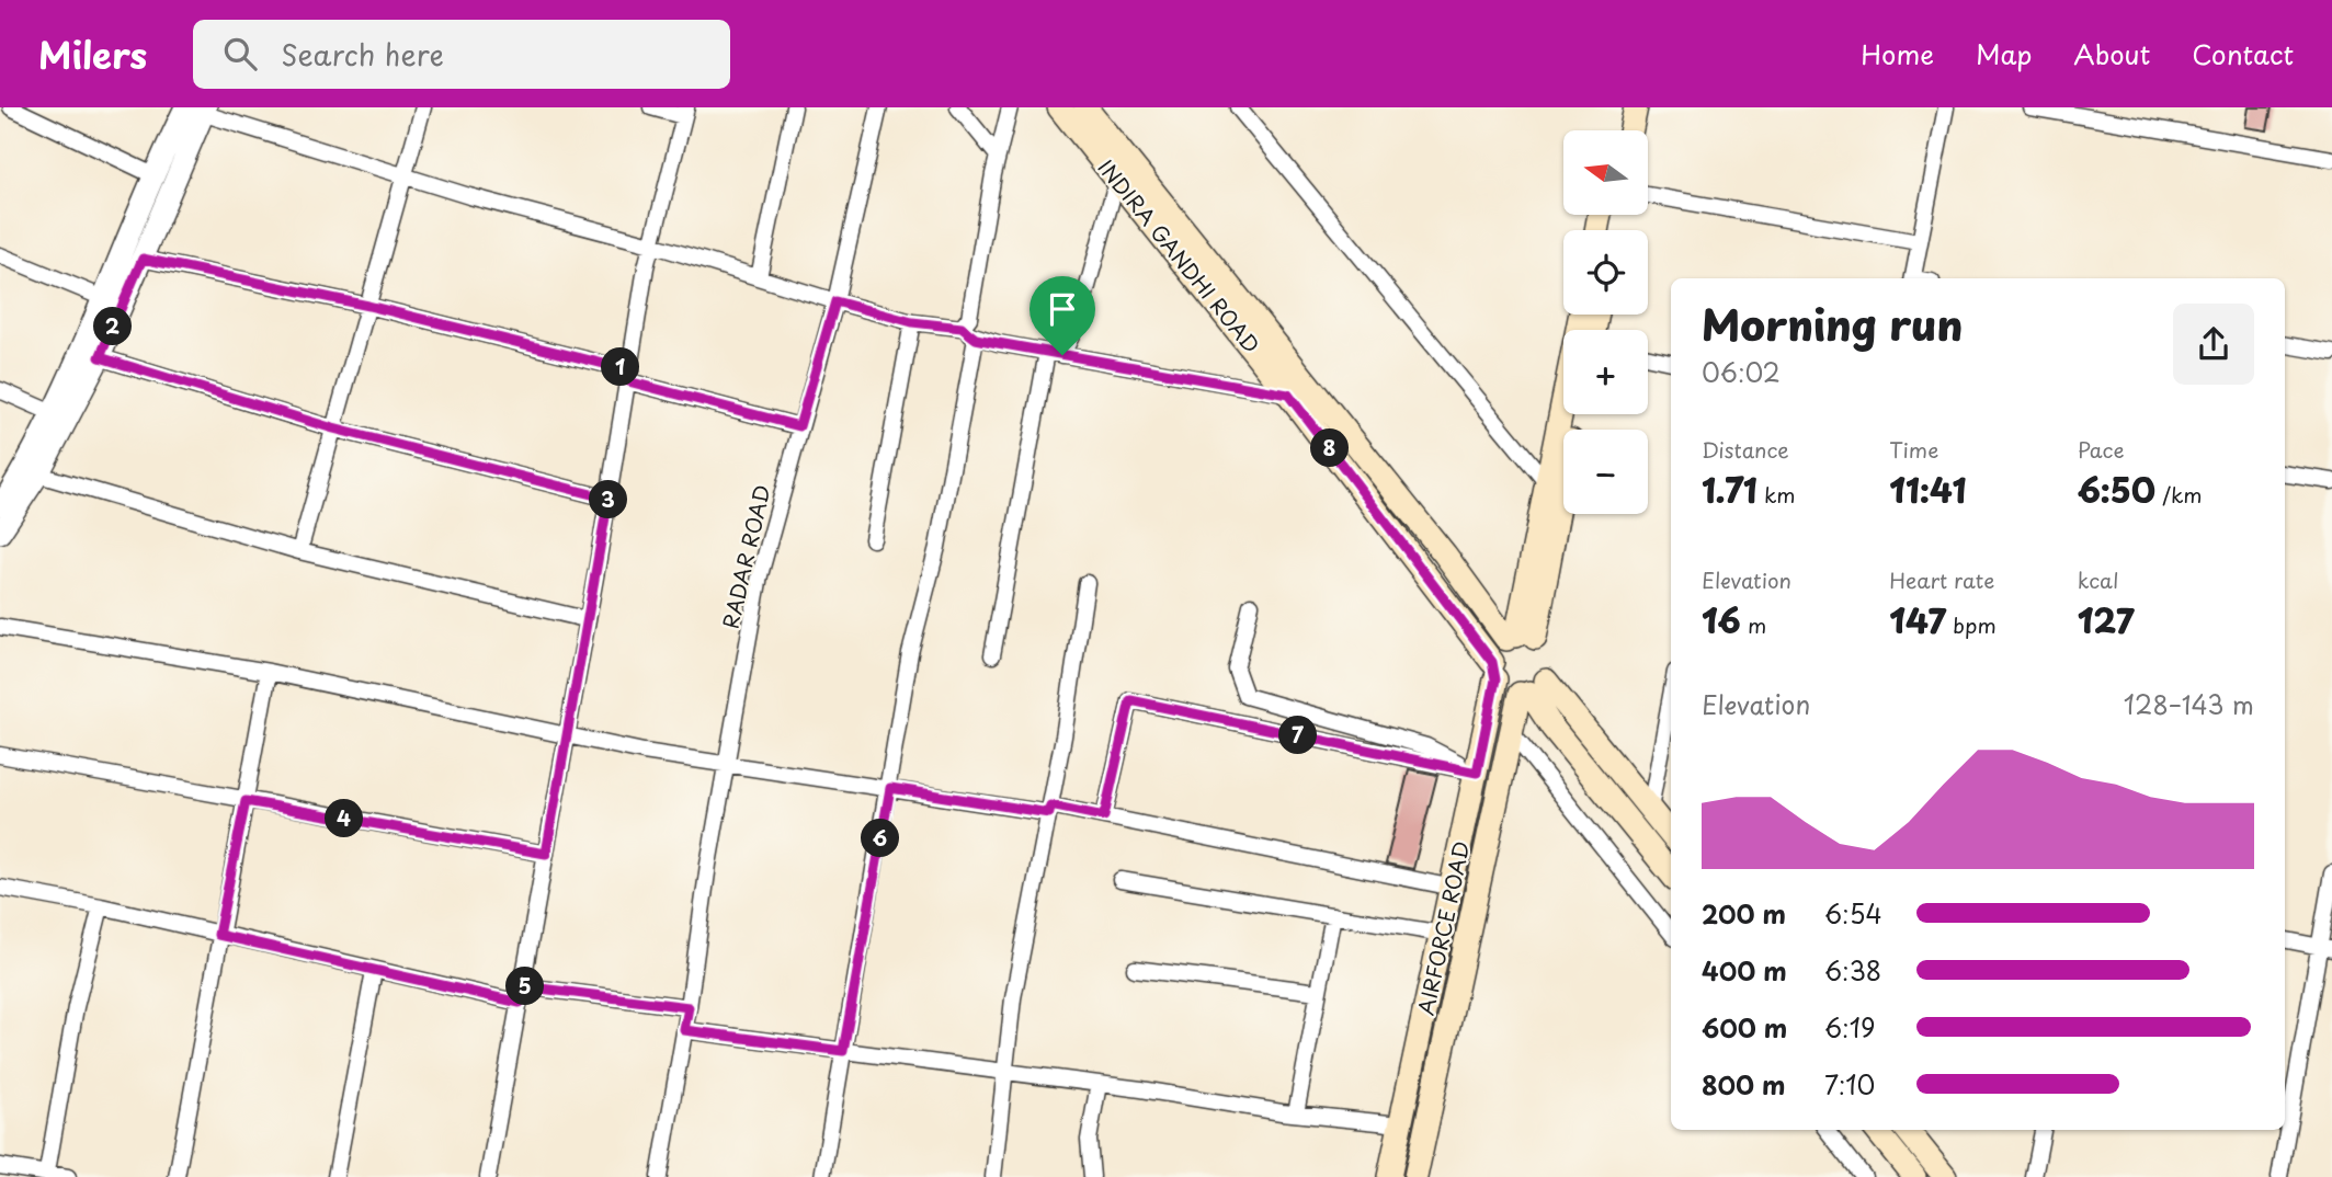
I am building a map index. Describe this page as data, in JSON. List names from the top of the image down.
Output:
{
  "streets": {
    "main road": ["INDIRA GANDHI ROAD", "AIRFORCE ROAD"],
    "street": ["RADAR ROAD"]
  },
  "crossings": [
    ["INDIRA GANDHI ROAD", "AIRFORCE ROAD"]
  ],
  "north": "left",
  "page": {
    "header": "Milers",
    "search": "Search here",
    "nav": [
      "Home",
      "Map",
      "About",
      "Contact"
    ],
    "map_buttons": ["+", "−"],
    "heading": ["Morning run", "06:02"],
    "pins": [
      "2",
      "1",
      "8",
      "3",
      "7",
      "4",
      "6",
      "5"
    ],
    "stats": [
      ["Distance", "1.71 km"],
      ["Time", "11:41"],
      ["Pace", "6:50 /km"],
      ["Elevation", "16 m"],
      ["Heart rate", "147 bpm"],
      ["kcal", "127"]
    ],
    "chart": ["Elevation", "128–143 m"],
    "list": [
      {
        "name": "200 m",
        "note": "6:54"
      },
      {
        "name": "400 m",
        "note": "6:38"
      },
      {
        "name": "600 m",
        "note": "6:19"
      },
      {
        "name": "800 m",
        "note": "7:10"
      }
    ]
  }
}
